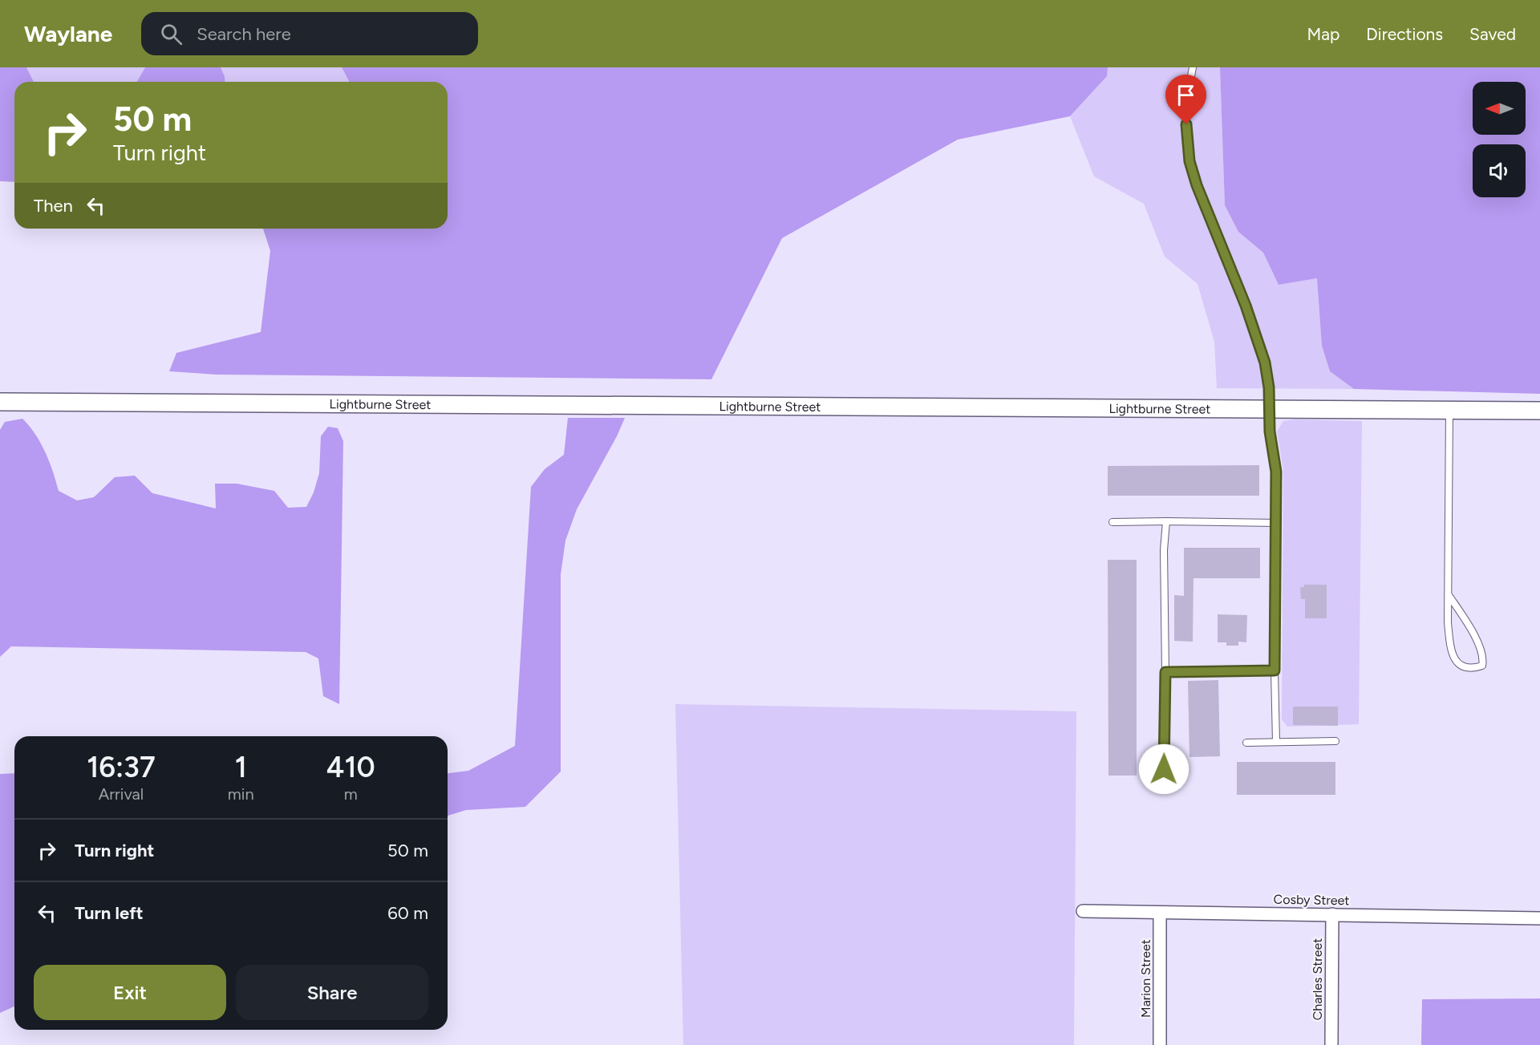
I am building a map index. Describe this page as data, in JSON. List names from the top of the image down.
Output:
{
  "streets": {
    "main road": ["Lightburne Street"],
    "street": ["Cosby Street", "Marion Street", "Charles Street"]
  },
  "crossings": [
    ["Cosby Street", "Marion Street"],
    ["Cosby Street", "Charles Street"]
  ],
  "north": "left",
  "page": {
    "header": "Waylane",
    "search": "Search here",
    "nav": ["Map", "Directions", "Saved"],
    "turn": ["50 m", "Turn right"],
    "then": "Then",
    "eta": [
      "16:37",
      "Arrival",
      "1",
      "min",
      "410",
      "m"
    ],
    "list": [
      {
        "name": "Turn right",
        "value": "50 m"
      },
      {
        "name": "Turn left",
        "value": "60 m"
      }
    ],
    "buttons": ["Exit", "Share"]
  }
}
